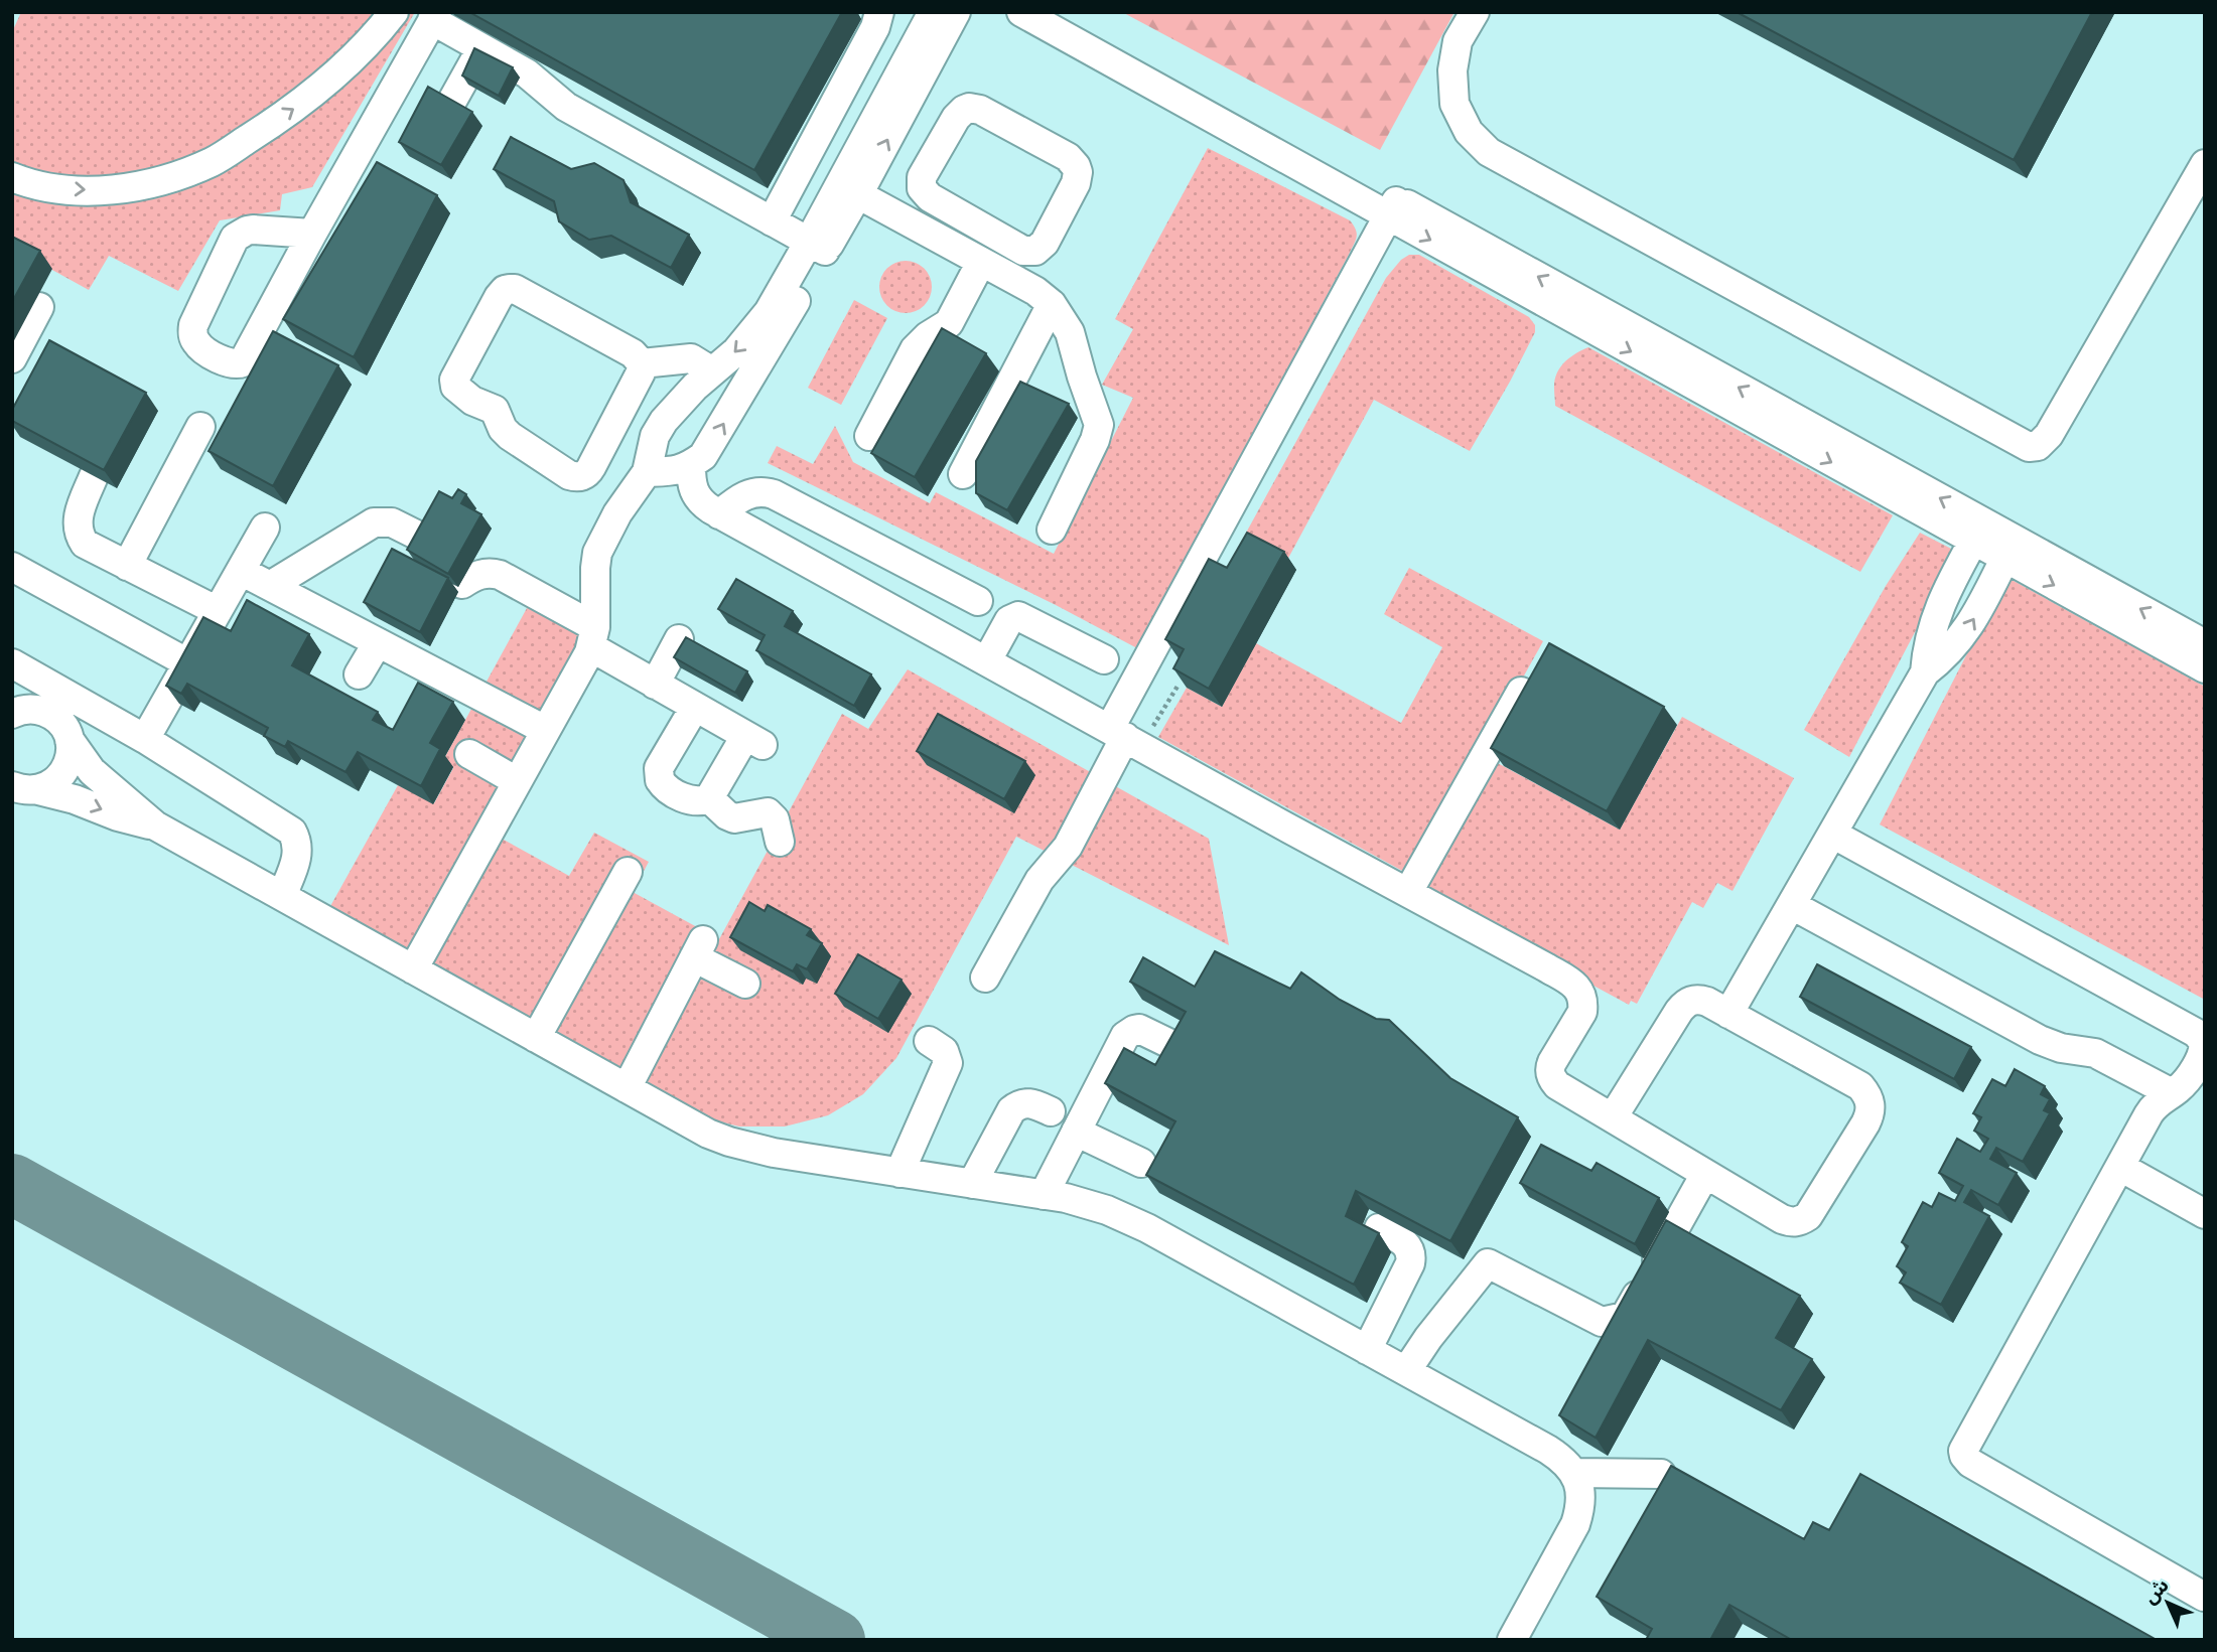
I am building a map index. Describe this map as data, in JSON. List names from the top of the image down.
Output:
{
  "north": "top left"
}
